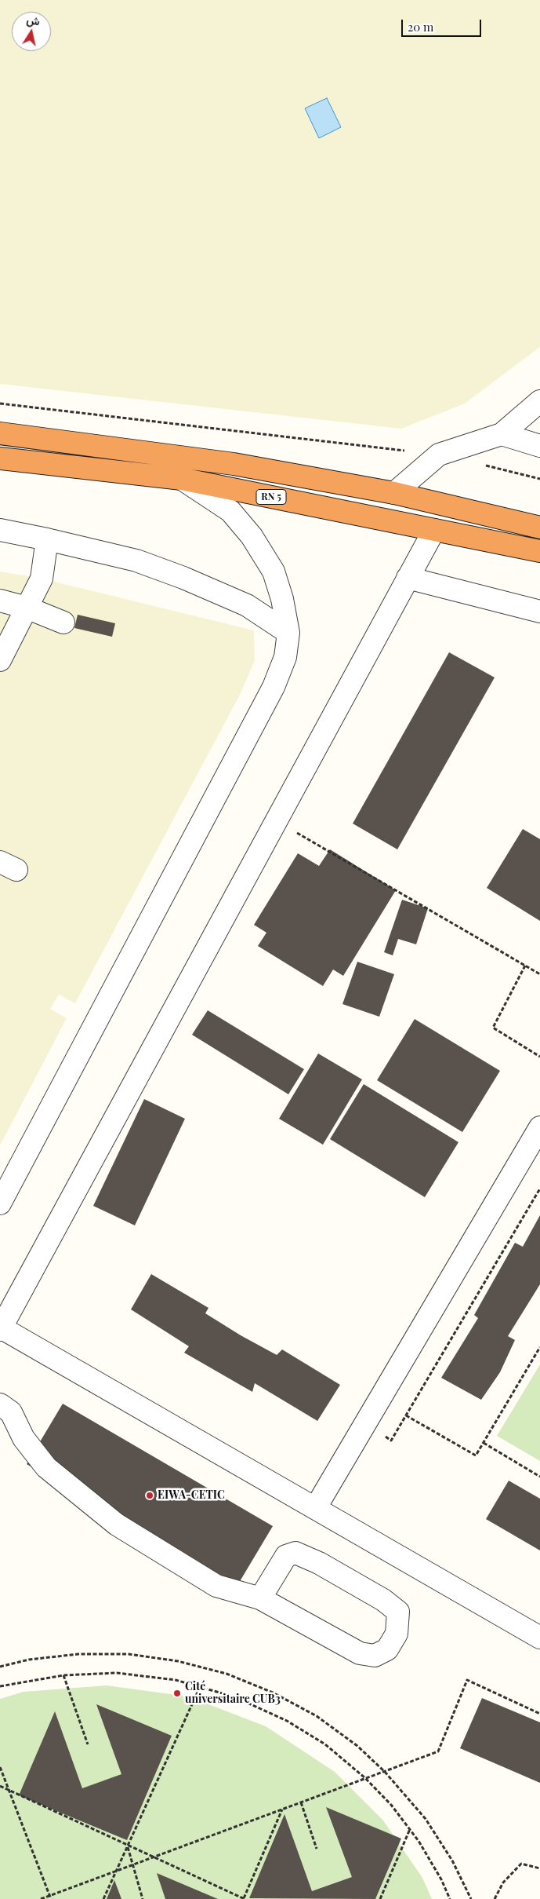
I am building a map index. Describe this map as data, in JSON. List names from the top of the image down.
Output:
{
  "streets": {
    "highway": ["RN 5"]
  },
  "places": ["EIWA-CETIC", "Cité universitaire CUB3"],
  "scale_bar": "20 m",
  "north": "top"
}
